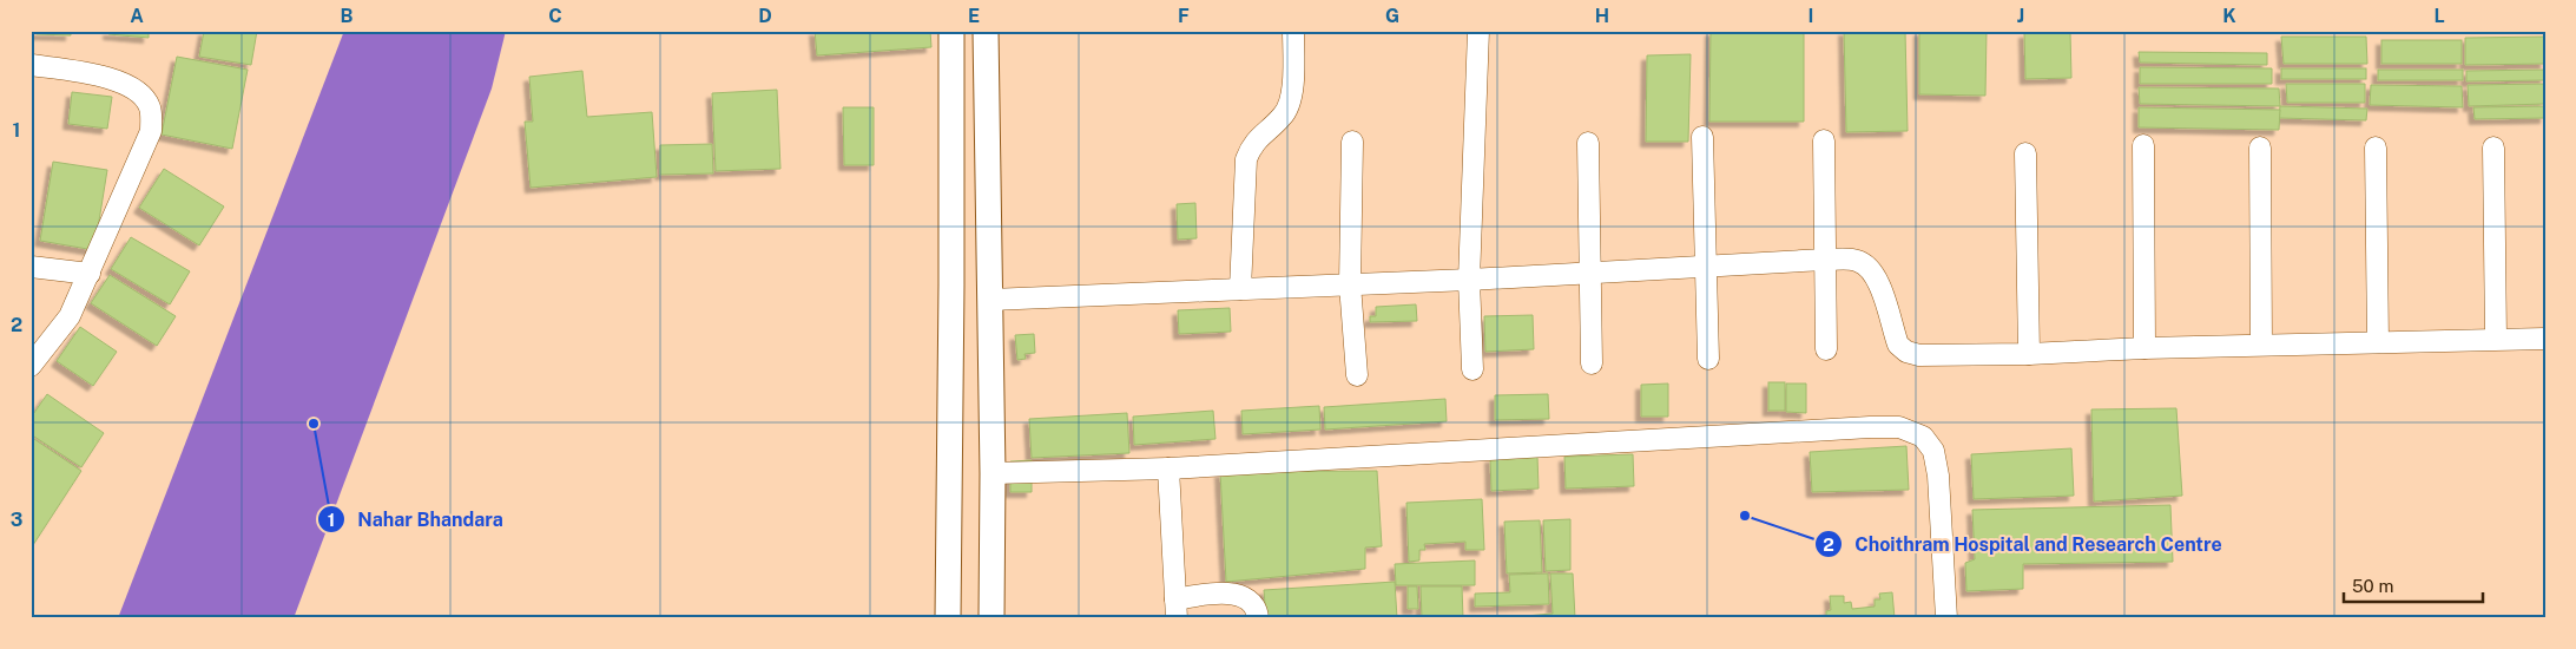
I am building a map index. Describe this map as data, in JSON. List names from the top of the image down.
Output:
{
  "places": ["Nahar Bhandara", "Choithram Hospital and Research Centre"],
  "scale_bar": "50 m",
  "grid": {
    "columns": [
      "A",
      "B",
      "C",
      "D",
      "E",
      "F",
      "G",
      "H",
      "I",
      "J",
      "K",
      "L"
    ],
    "rows": ["1", "2", "3"]
  }
}
